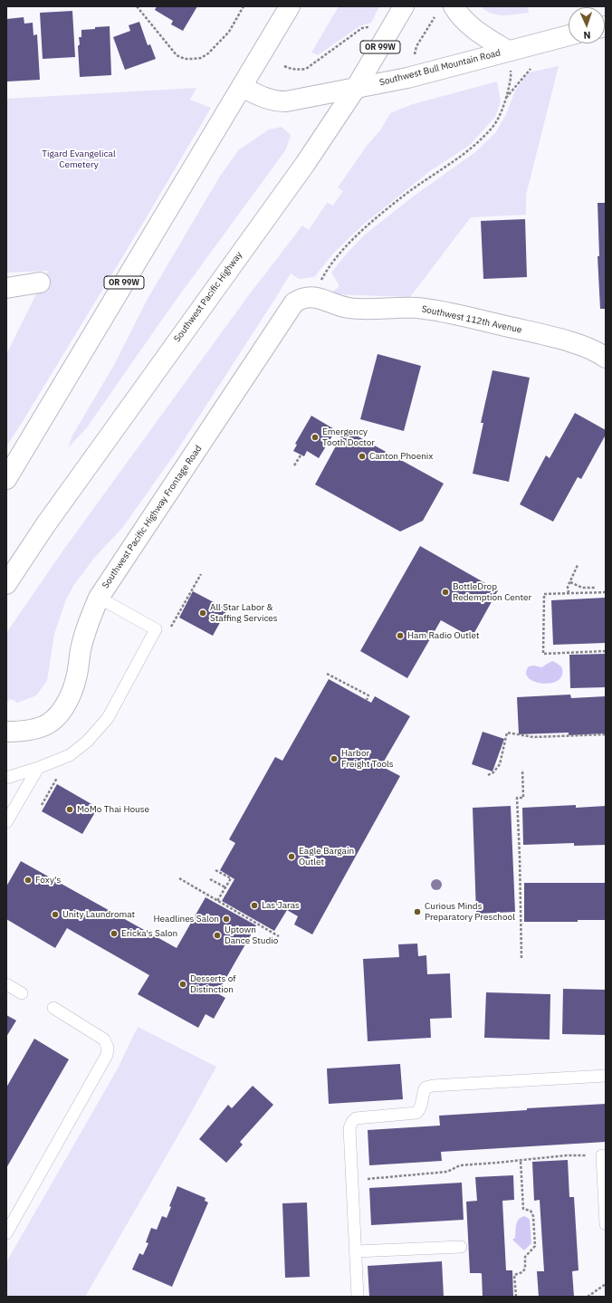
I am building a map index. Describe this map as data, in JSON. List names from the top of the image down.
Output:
{
  "streets": {
    "main road": [
      "OR 99W",
      "Southwest Bull Mountain Road",
      "Southwest Pacific Highway",
      "Southwest 112th Avenue",
      "Southwest Pacific Highway Frontage Road"
    ]
  },
  "crossings": [
    ["OR 99W", "Southwest Bull Mountain Road"],
    ["Southwest Bull Mountain Road", "Southwest Pacific Highway"],
    ["Southwest 112th Avenue", "Southwest Pacific Highway Frontage Road"]
  ],
  "parks": ["Tigard Evangelical Cemetery"],
  "places": [
    "Emergency Tooth Doctor",
    "Canton Phoenix",
    "BottleDrop Redemption Center",
    "All Star Labor & Staffing Services",
    "Ham Radio Outlet",
    "Harbor Freight Tools",
    "MoMo Thai House",
    "Eagle Bargain Outlet",
    "Foxy's",
    "Las Jaras",
    "Curious Minds Preparatory Preschool",
    "Unity Laundromat",
    "Headlines Salon",
    "Ericka's Salon",
    "Uptown Dance Studio",
    "Desserts of Distinction"
  ],
  "north": "bottom"
}
